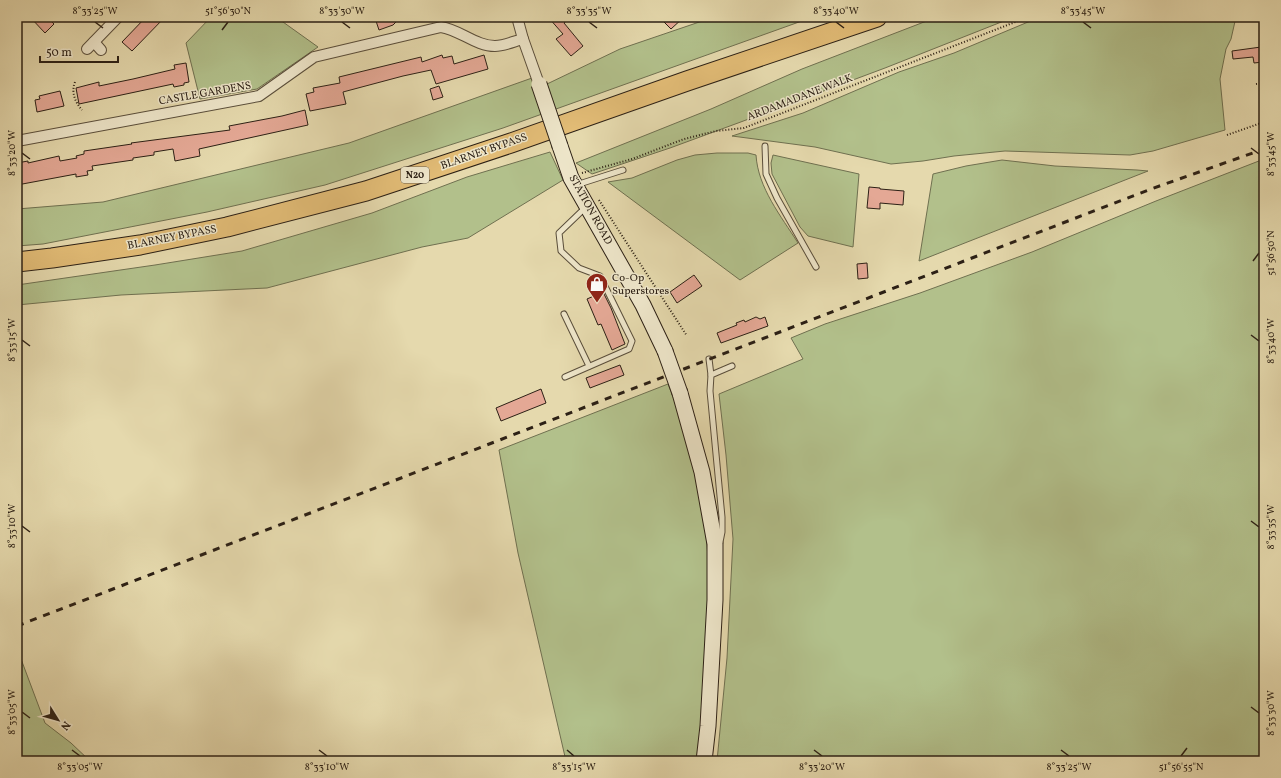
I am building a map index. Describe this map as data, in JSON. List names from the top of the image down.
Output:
{
  "streets": {
    "highway": ["BLARNEY BYPASS", "N20"],
    "street": ["CASTLE GARDENS", "STATION ROAD"],
    "path": ["ARDAMADANE WALK"]
  },
  "crossings": [
    ["CASTLE GARDENS", "STATION ROAD"],
    ["ARDAMADANE WALK", "STATION ROAD"]
  ],
  "places": {
    "shop": ["Co-Op Superstores"]
  },
  "scale_bar": "50 m",
  "north": "bottom right",
  "coordinates": [
    "8°33'25\"W",
    "51°56'30\"N",
    "8°33'30\"W",
    "8°33'35\"W",
    "8°33'40\"W",
    "8°33'45\"W",
    "8°33'20\"W",
    "51°56'50\"N",
    "8°33'15\"W",
    "8°33'10\"W",
    "8°33'05\"W",
    "51°56'55\"N"
  ]
}
